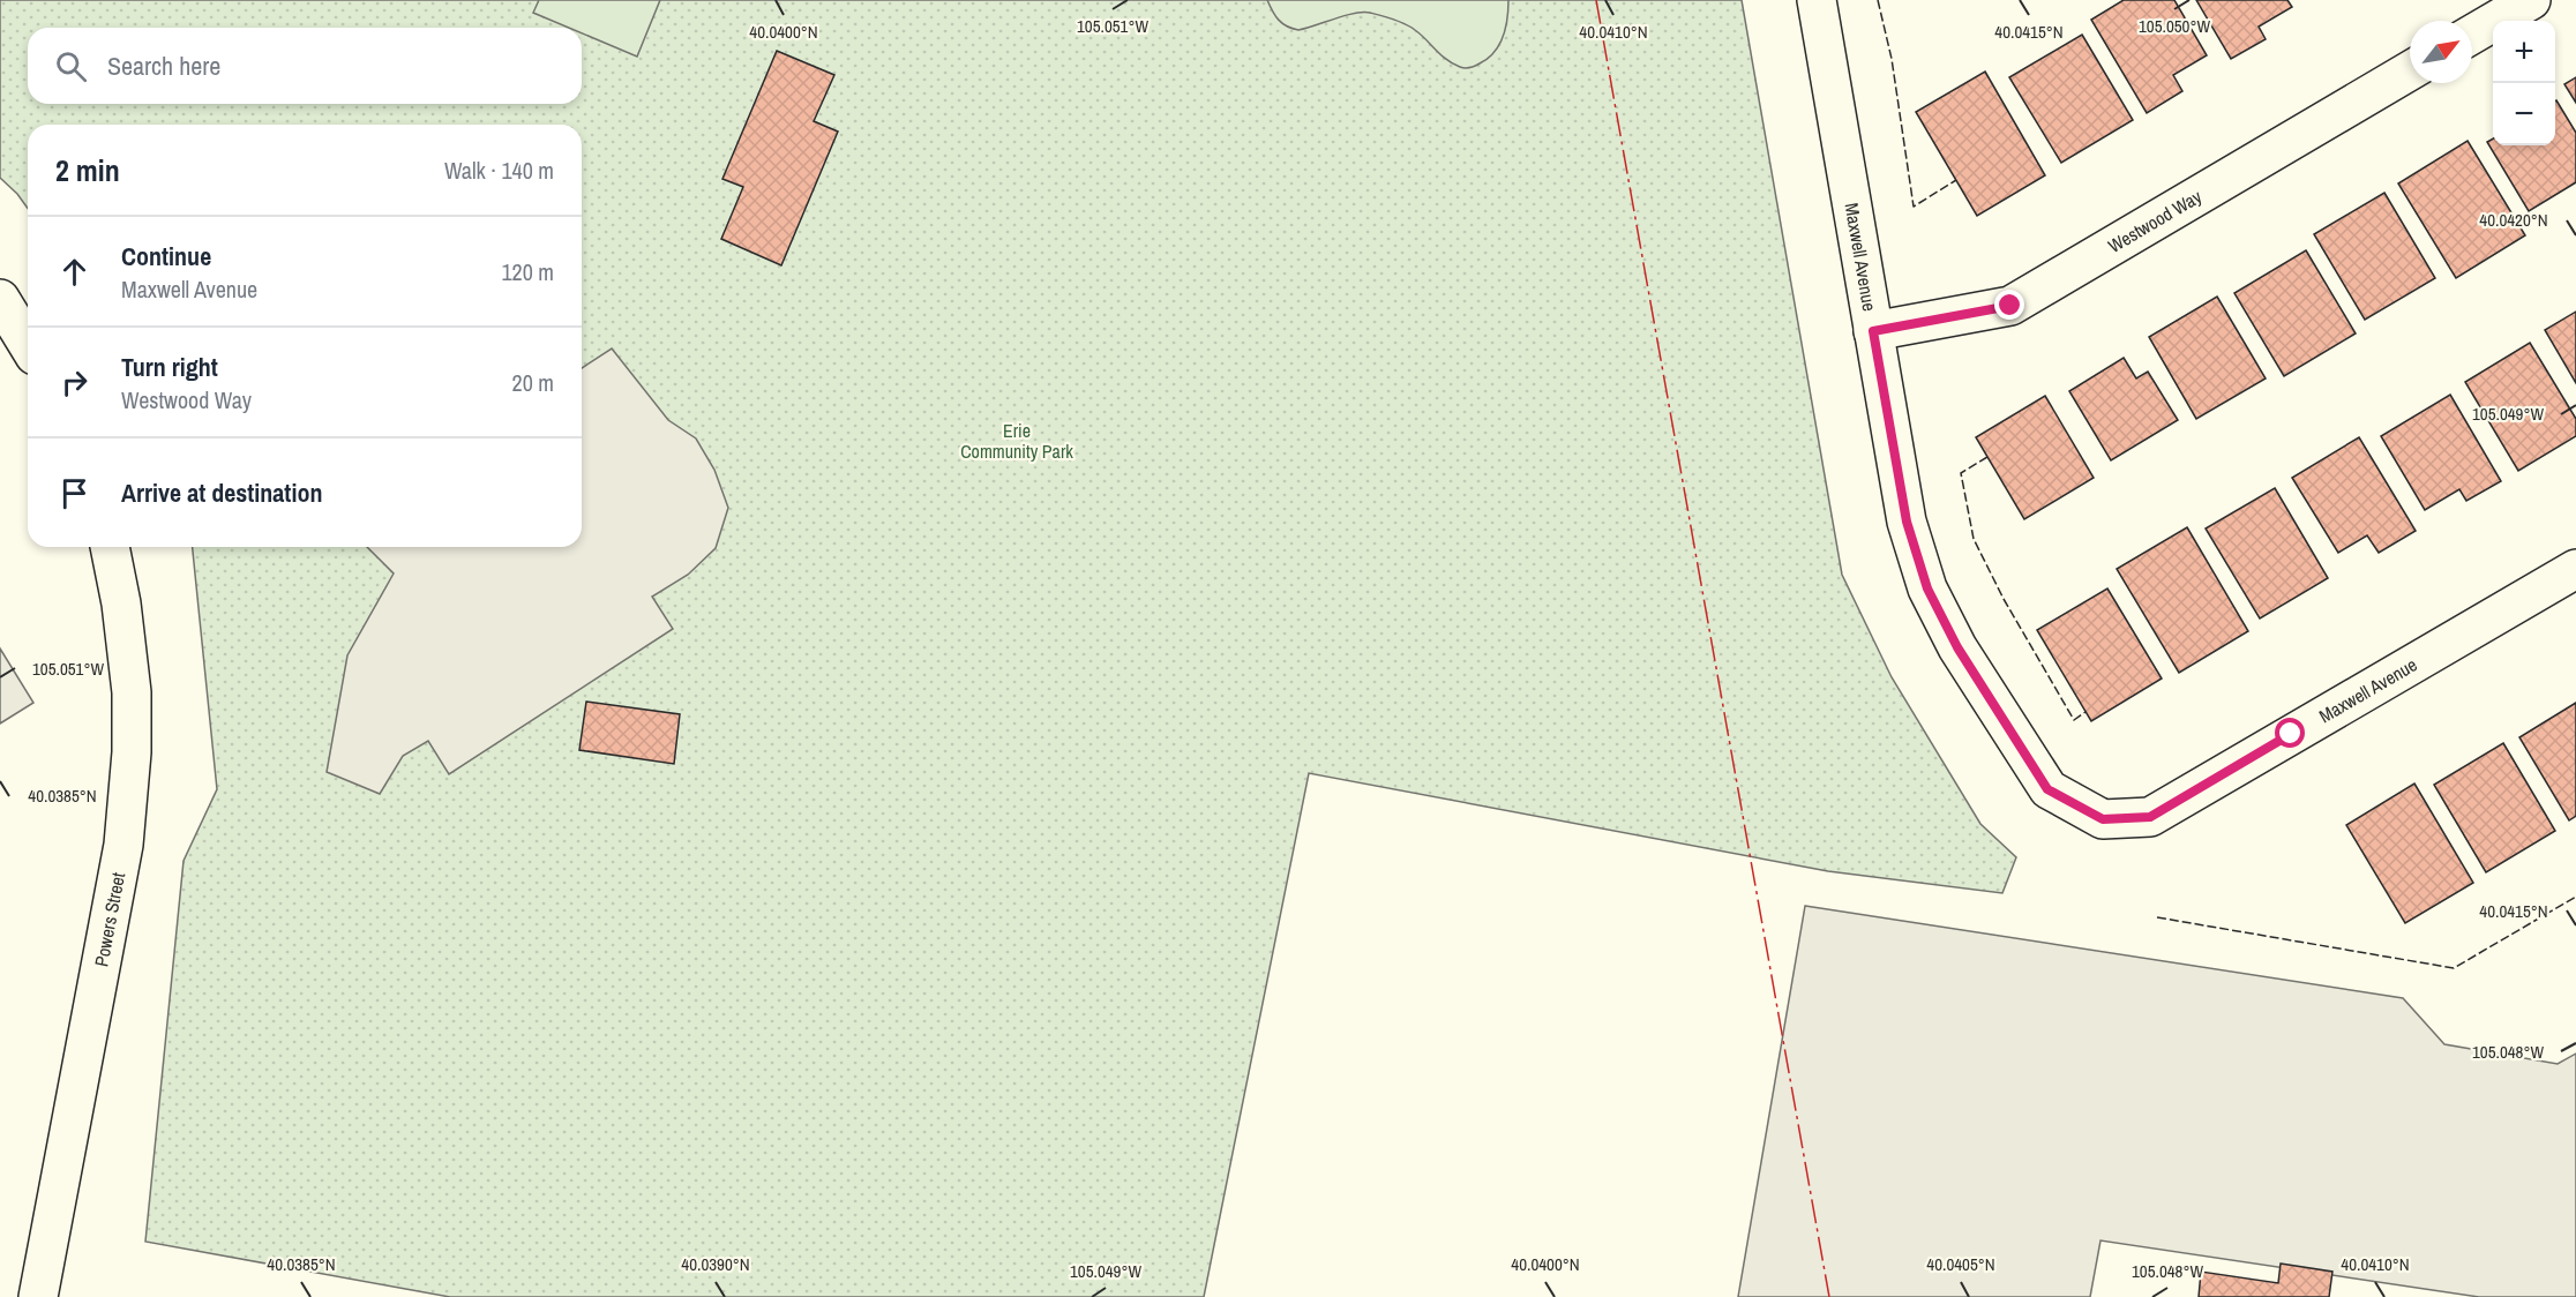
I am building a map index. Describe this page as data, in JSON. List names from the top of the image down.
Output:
{
  "streets": {
    "street": ["Westwood Way", "Maxwell Avenue", "Powers Street"]
  },
  "crossings": [
    ["Westwood Way", "Maxwell Avenue"]
  ],
  "parks": ["Erie Community Park"],
  "north": "top right",
  "page": {
    "map_buttons": ["+", "−"],
    "search": "Search here",
    "heading": ["2 min", "Walk · 140 m"],
    "list": [
      ["Continue", "Maxwell Avenue", "120 m"],
      ["Turn right", "Westwood Way", "20 m"],
      "Arrive at destination"
    ]
  },
  "coordinates": [
    "105.051°W",
    "105.050°W",
    "40.0400°N",
    "40.0410°N",
    "40.0415°N",
    "40.0420°N",
    "105.049°W",
    "40.0385°N",
    "105.048°W",
    "40.0390°N",
    "40.0405°N"
  ]
}
